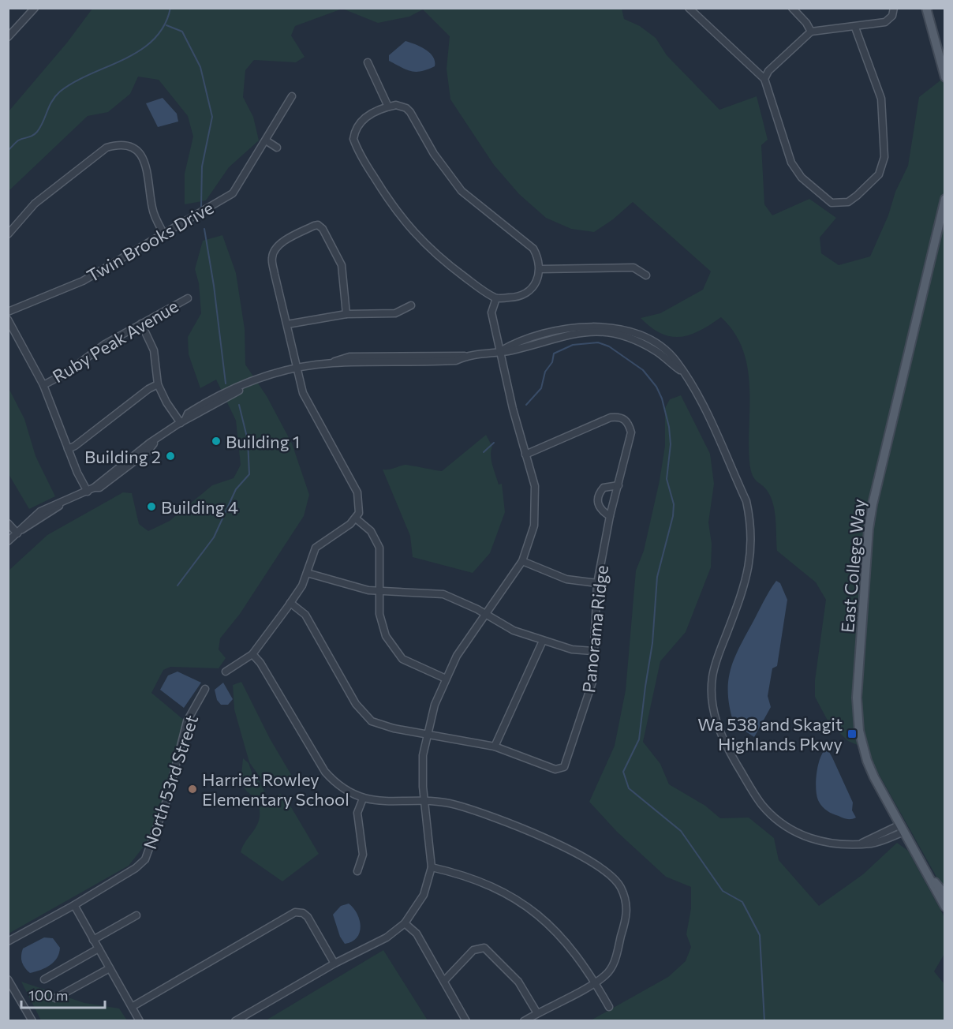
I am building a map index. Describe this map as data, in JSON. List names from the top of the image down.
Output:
{
  "streets": {
    "main road": ["East College Way"],
    "street": [
      "Twin Brooks Drive",
      "Ruby Peak Avenue",
      "Panorama Ridge",
      "North 53rd Street"
    ]
  },
  "places": {
    "other": [
      "Building 1",
      "Building 2",
      "Building 4",
      "Harriet Rowley Elementary School"
    ],
    "transit": ["Wa 538 and Skagit Highlands Pkwy"]
  },
  "scale_bar": "100 m"
}
